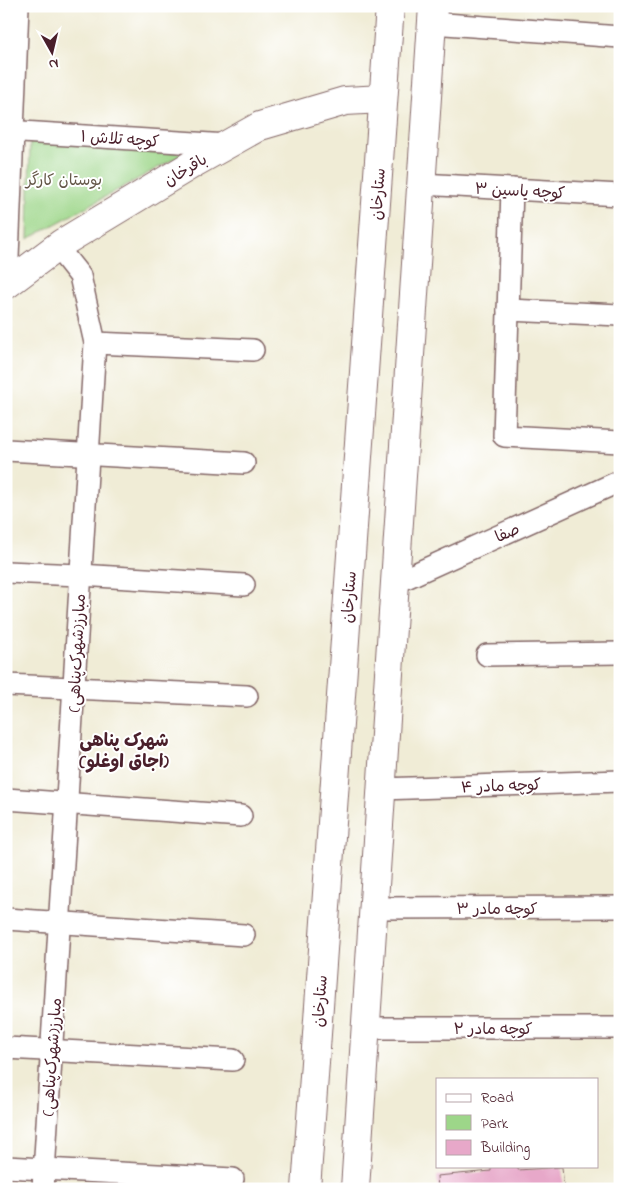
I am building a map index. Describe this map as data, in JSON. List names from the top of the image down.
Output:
{
  "streets": {
    "main road": ["باقرخان", "ستارخان"],
    "street": [
      "کوچه تلاش ۱",
      "کوچه یاسین ۳",
      "صفا",
      "مبارز(شهرک‌پناهی)",
      "کوچه مادر ۴",
      "کوچه مادر ۳",
      "کوچه مادر ۲"
    ]
  },
  "crossings": [
    ["کوچه تلاش ۱", "باقرخان"],
    ["باقرخان", "ستارخان"],
    ["باقرخان", "مبارز(شهرک‌پناهی)"]
  ],
  "districts": ["شهرک پناهی (اجاق اوغلو)"],
  "parks": ["بوستان کارگر"],
  "legend": ["Road", "Park", "Building"],
  "north": "bottom"
}
